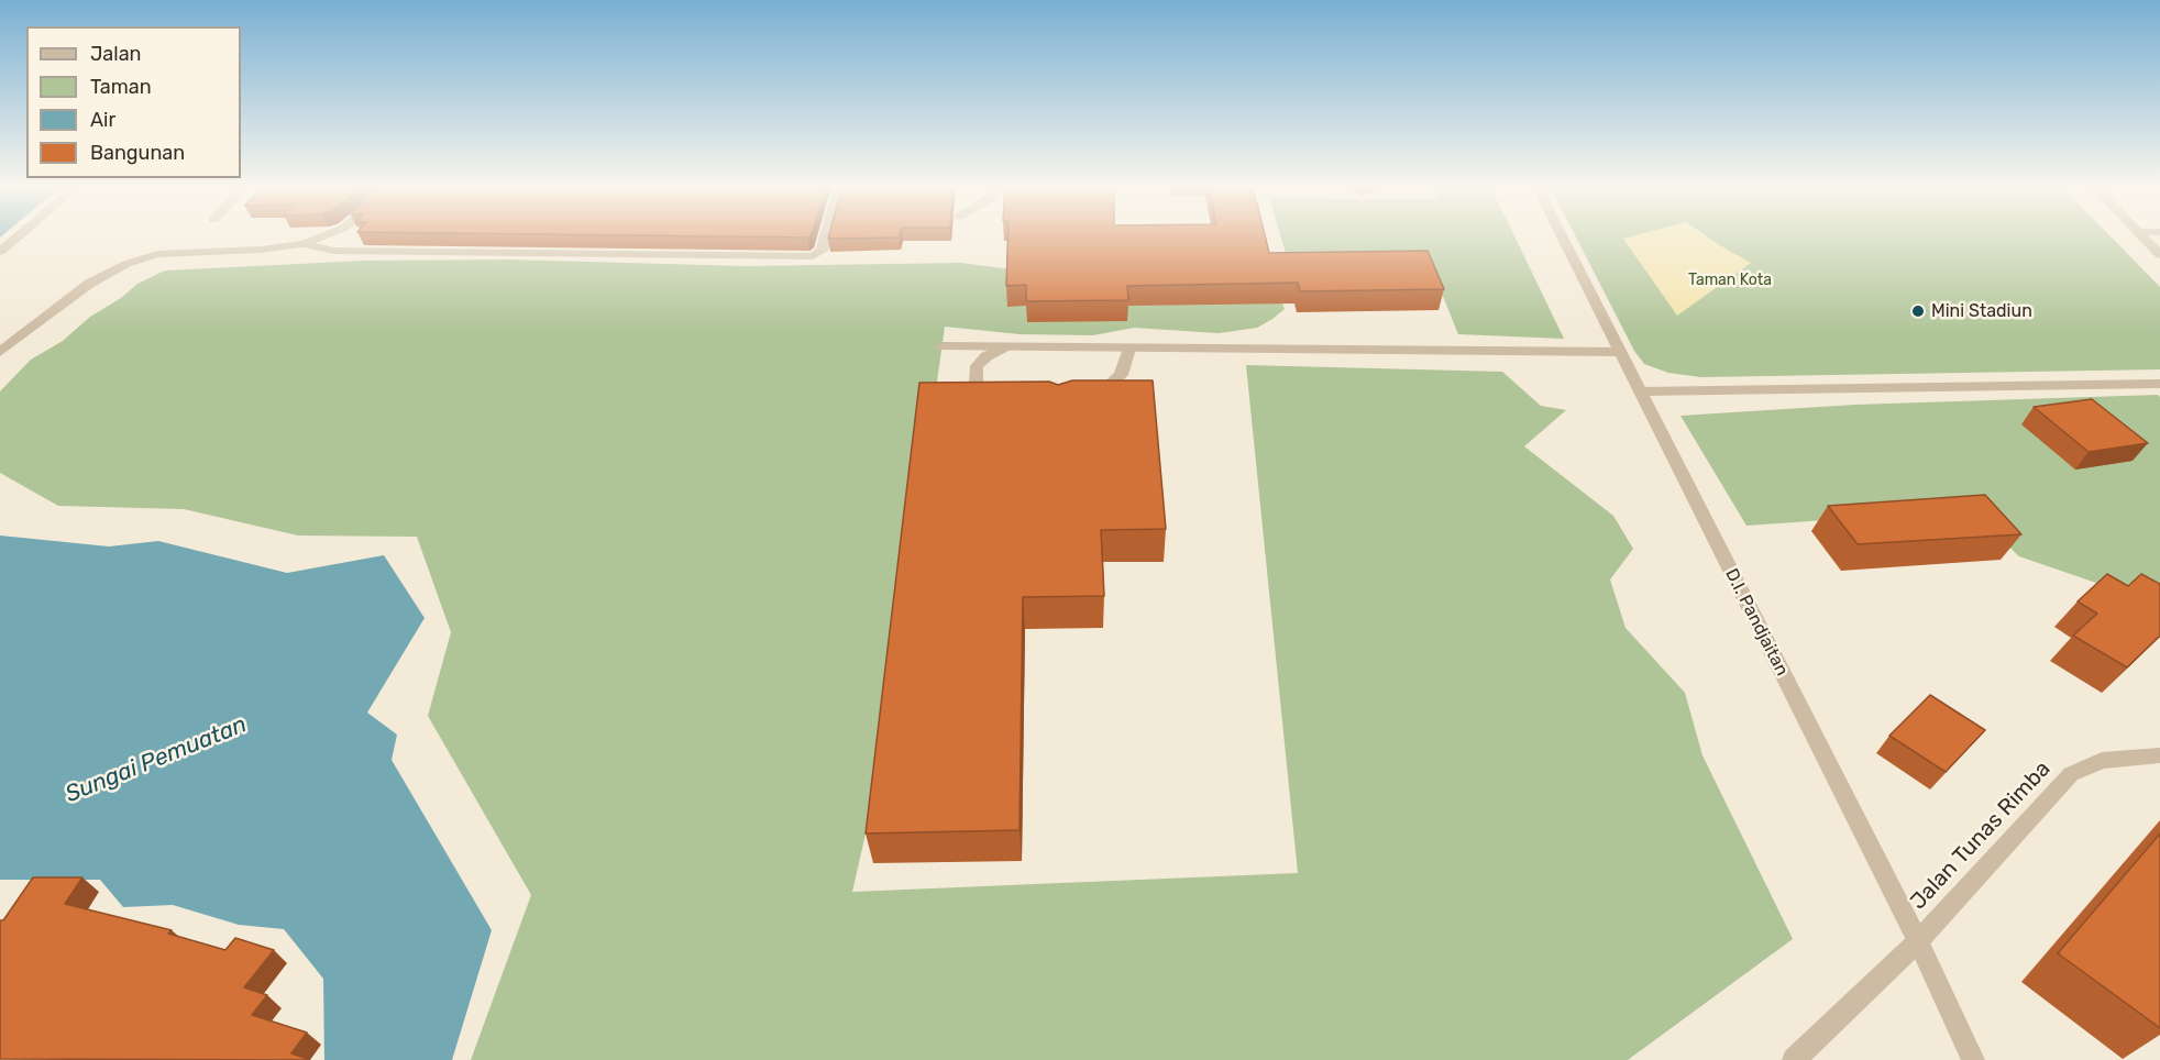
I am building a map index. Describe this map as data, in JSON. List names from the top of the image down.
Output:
{
  "streets": {
    "street": ["D.I. Pandjaitan", "Jalan Tunas Rimba"]
  },
  "crossings": [
    ["D.I. Pandjaitan", "Jalan Tunas Rimba"]
  ],
  "water": ["Sungai Pemuatan"],
  "parks": ["Taman Kota"],
  "places": ["Mini Stadiun"],
  "legend": [
    "Jalan",
    "Taman",
    "Air",
    "Bangunan"
  ]
}
